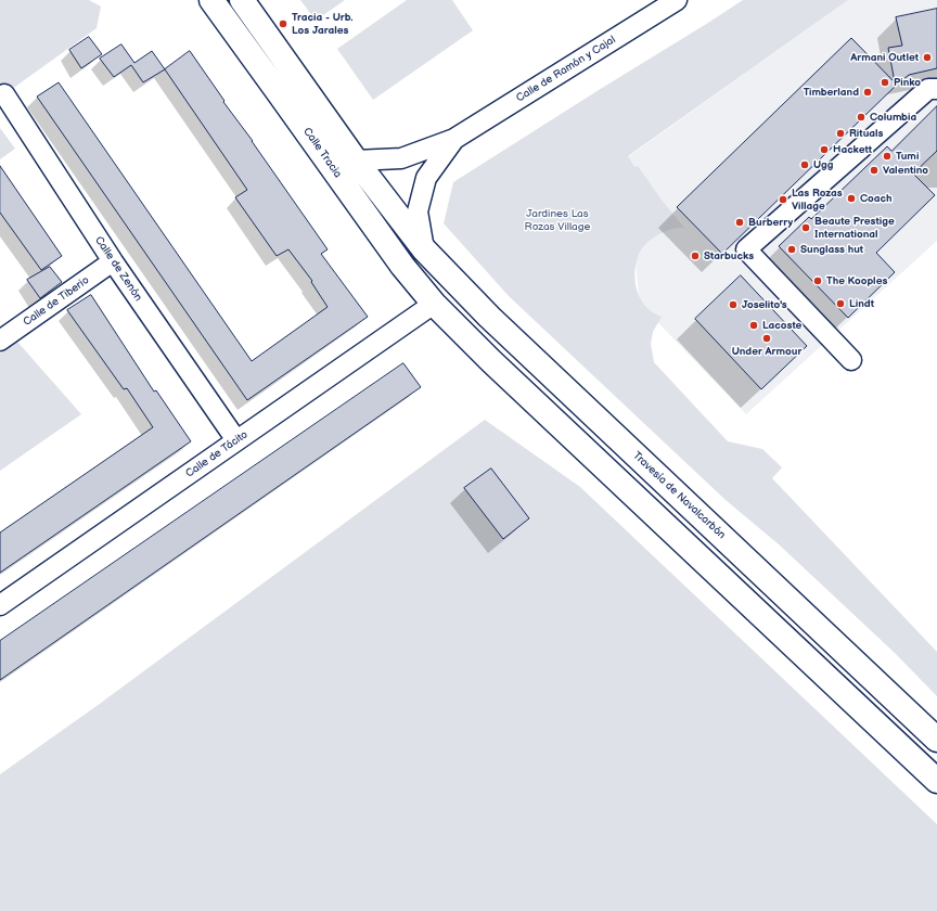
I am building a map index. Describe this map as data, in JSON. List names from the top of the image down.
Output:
{
  "streets": {
    "street": [
      "Calle de Ramón y Cajal",
      "Calle Tracia",
      "Calle de Zenón",
      "Calle de Tiberio",
      "Calle de Tácito",
      "Travesía de Navalcarbón"
    ]
  },
  "crossings": [
    ["Calle de Ramón y Cajal", "Travesía de Navalcarbón"],
    ["Calle Tracia", "Calle de Tácito"],
    ["Calle de Zenón", "Calle de Tiberio"],
    ["Calle de Zenón", "Calle de Tácito"]
  ],
  "parks": ["Jardines Las Rozas Village"],
  "places": [
    "Tracia - Urb. Los Jarales",
    "Armani Outlet",
    "Pinko",
    "Timberland",
    "Columbia",
    "Rituals",
    "Hackett",
    "Tumi",
    "Ugg",
    "Valentino",
    "Coach",
    "Las Rozas Village",
    "Burberry",
    "Beaute Prestige International",
    "Sunglass hut",
    "Starbucks",
    "The Kooples",
    "Lindt",
    "Joselito's",
    "Lacoste",
    "Under Armour"
  ]
}
